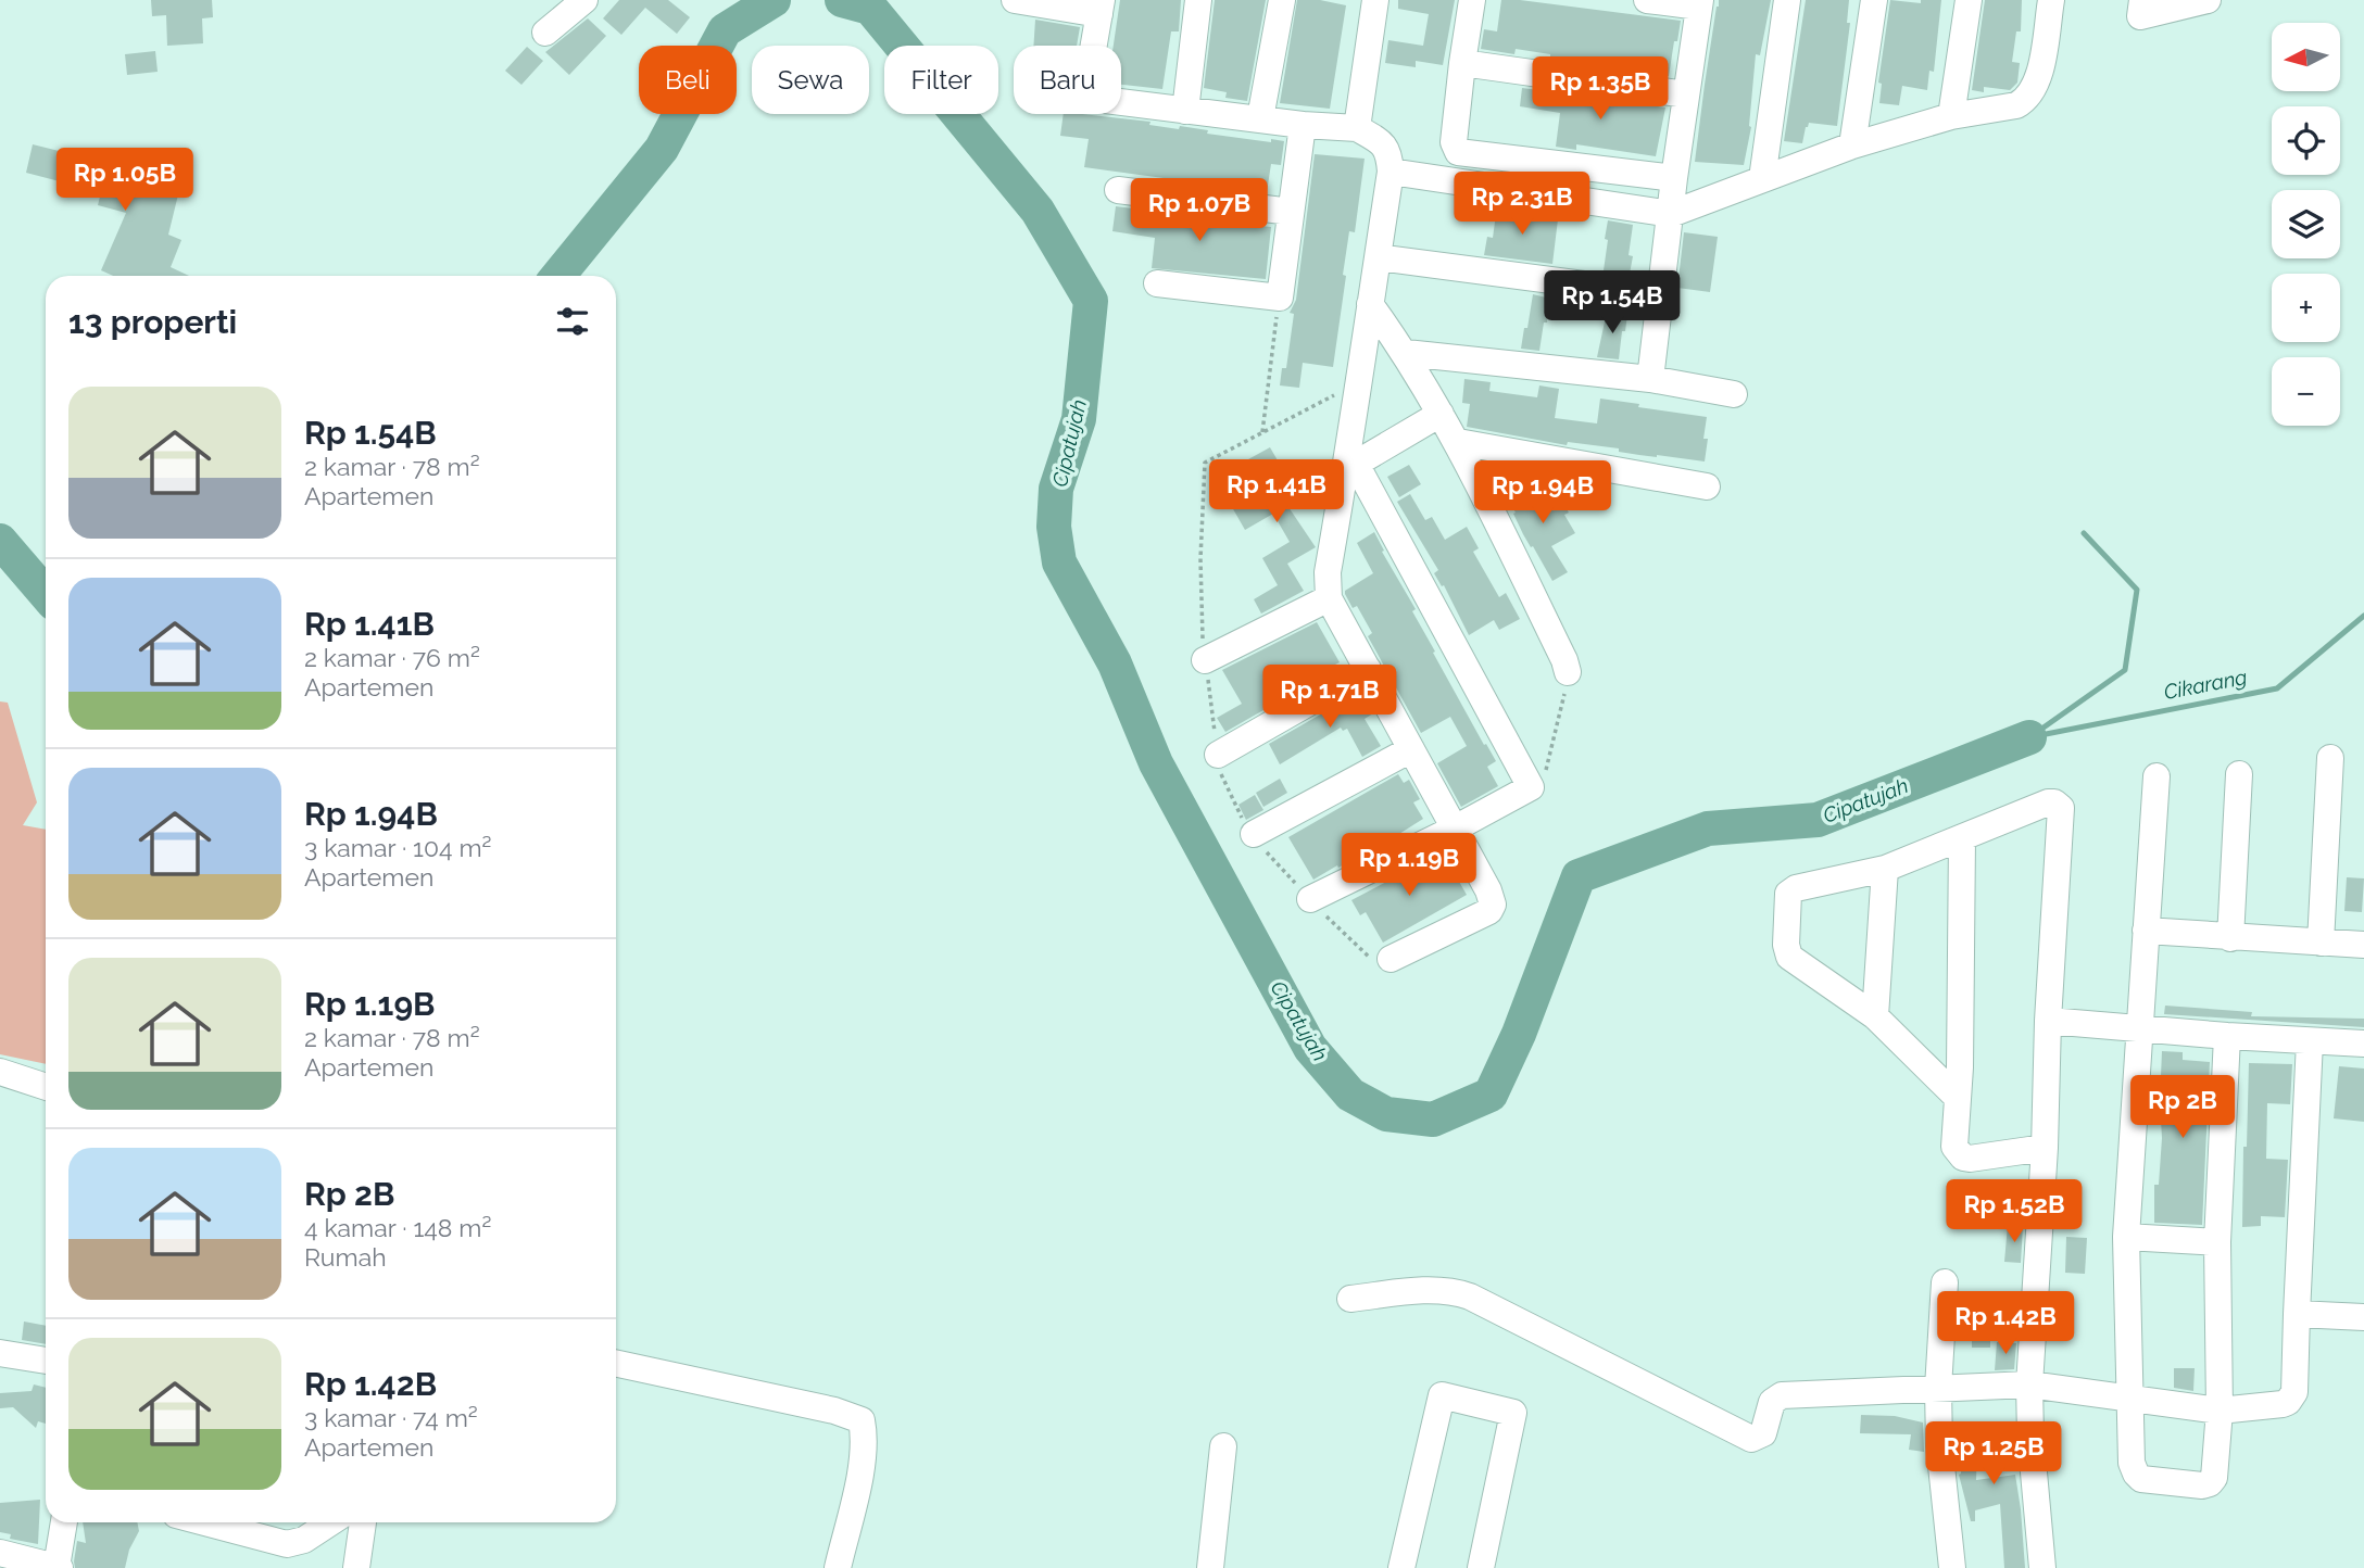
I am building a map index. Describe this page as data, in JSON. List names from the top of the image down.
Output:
{
  "water": ["Cipatujah", "Cikarang"],
  "north": "left",
  "page": {
    "map_buttons": ["+", "−"],
    "chip": [
      "Beli",
      "Sewa",
      "Filter",
      "Baru"
    ],
    "price": [
      "Rp 1.35B",
      "Rp 1.05B",
      "Rp 2.31B",
      "Rp 1.07B",
      "Rp 1.54B",
      "Rp 1.41B",
      "Rp 1.94B",
      "Rp 1.71B",
      "Rp 1.19B",
      "Rp 2B",
      "Rp 1.52B",
      "Rp 1.42B",
      "Rp 1.25B"
    ],
    "heading": "13 properti",
    "list": [
      {
        "name": "Rp 1.54B",
        "note": "2 kamar · 78 m² · Apartemen"
      },
      {
        "name": "Rp 1.41B",
        "note": "2 kamar · 76 m² · Apartemen"
      },
      {
        "name": "Rp 1.94B",
        "note": "3 kamar · 104 m² · Apartemen"
      },
      {
        "name": "Rp 1.19B",
        "note": "2 kamar · 78 m² · Apartemen"
      },
      {
        "name": "Rp 2B",
        "note": "4 kamar · 148 m² · Rumah"
      },
      {
        "name": "Rp 1.42B",
        "note": "3 kamar · 74 m² · Apartemen"
      }
    ]
  }
}
